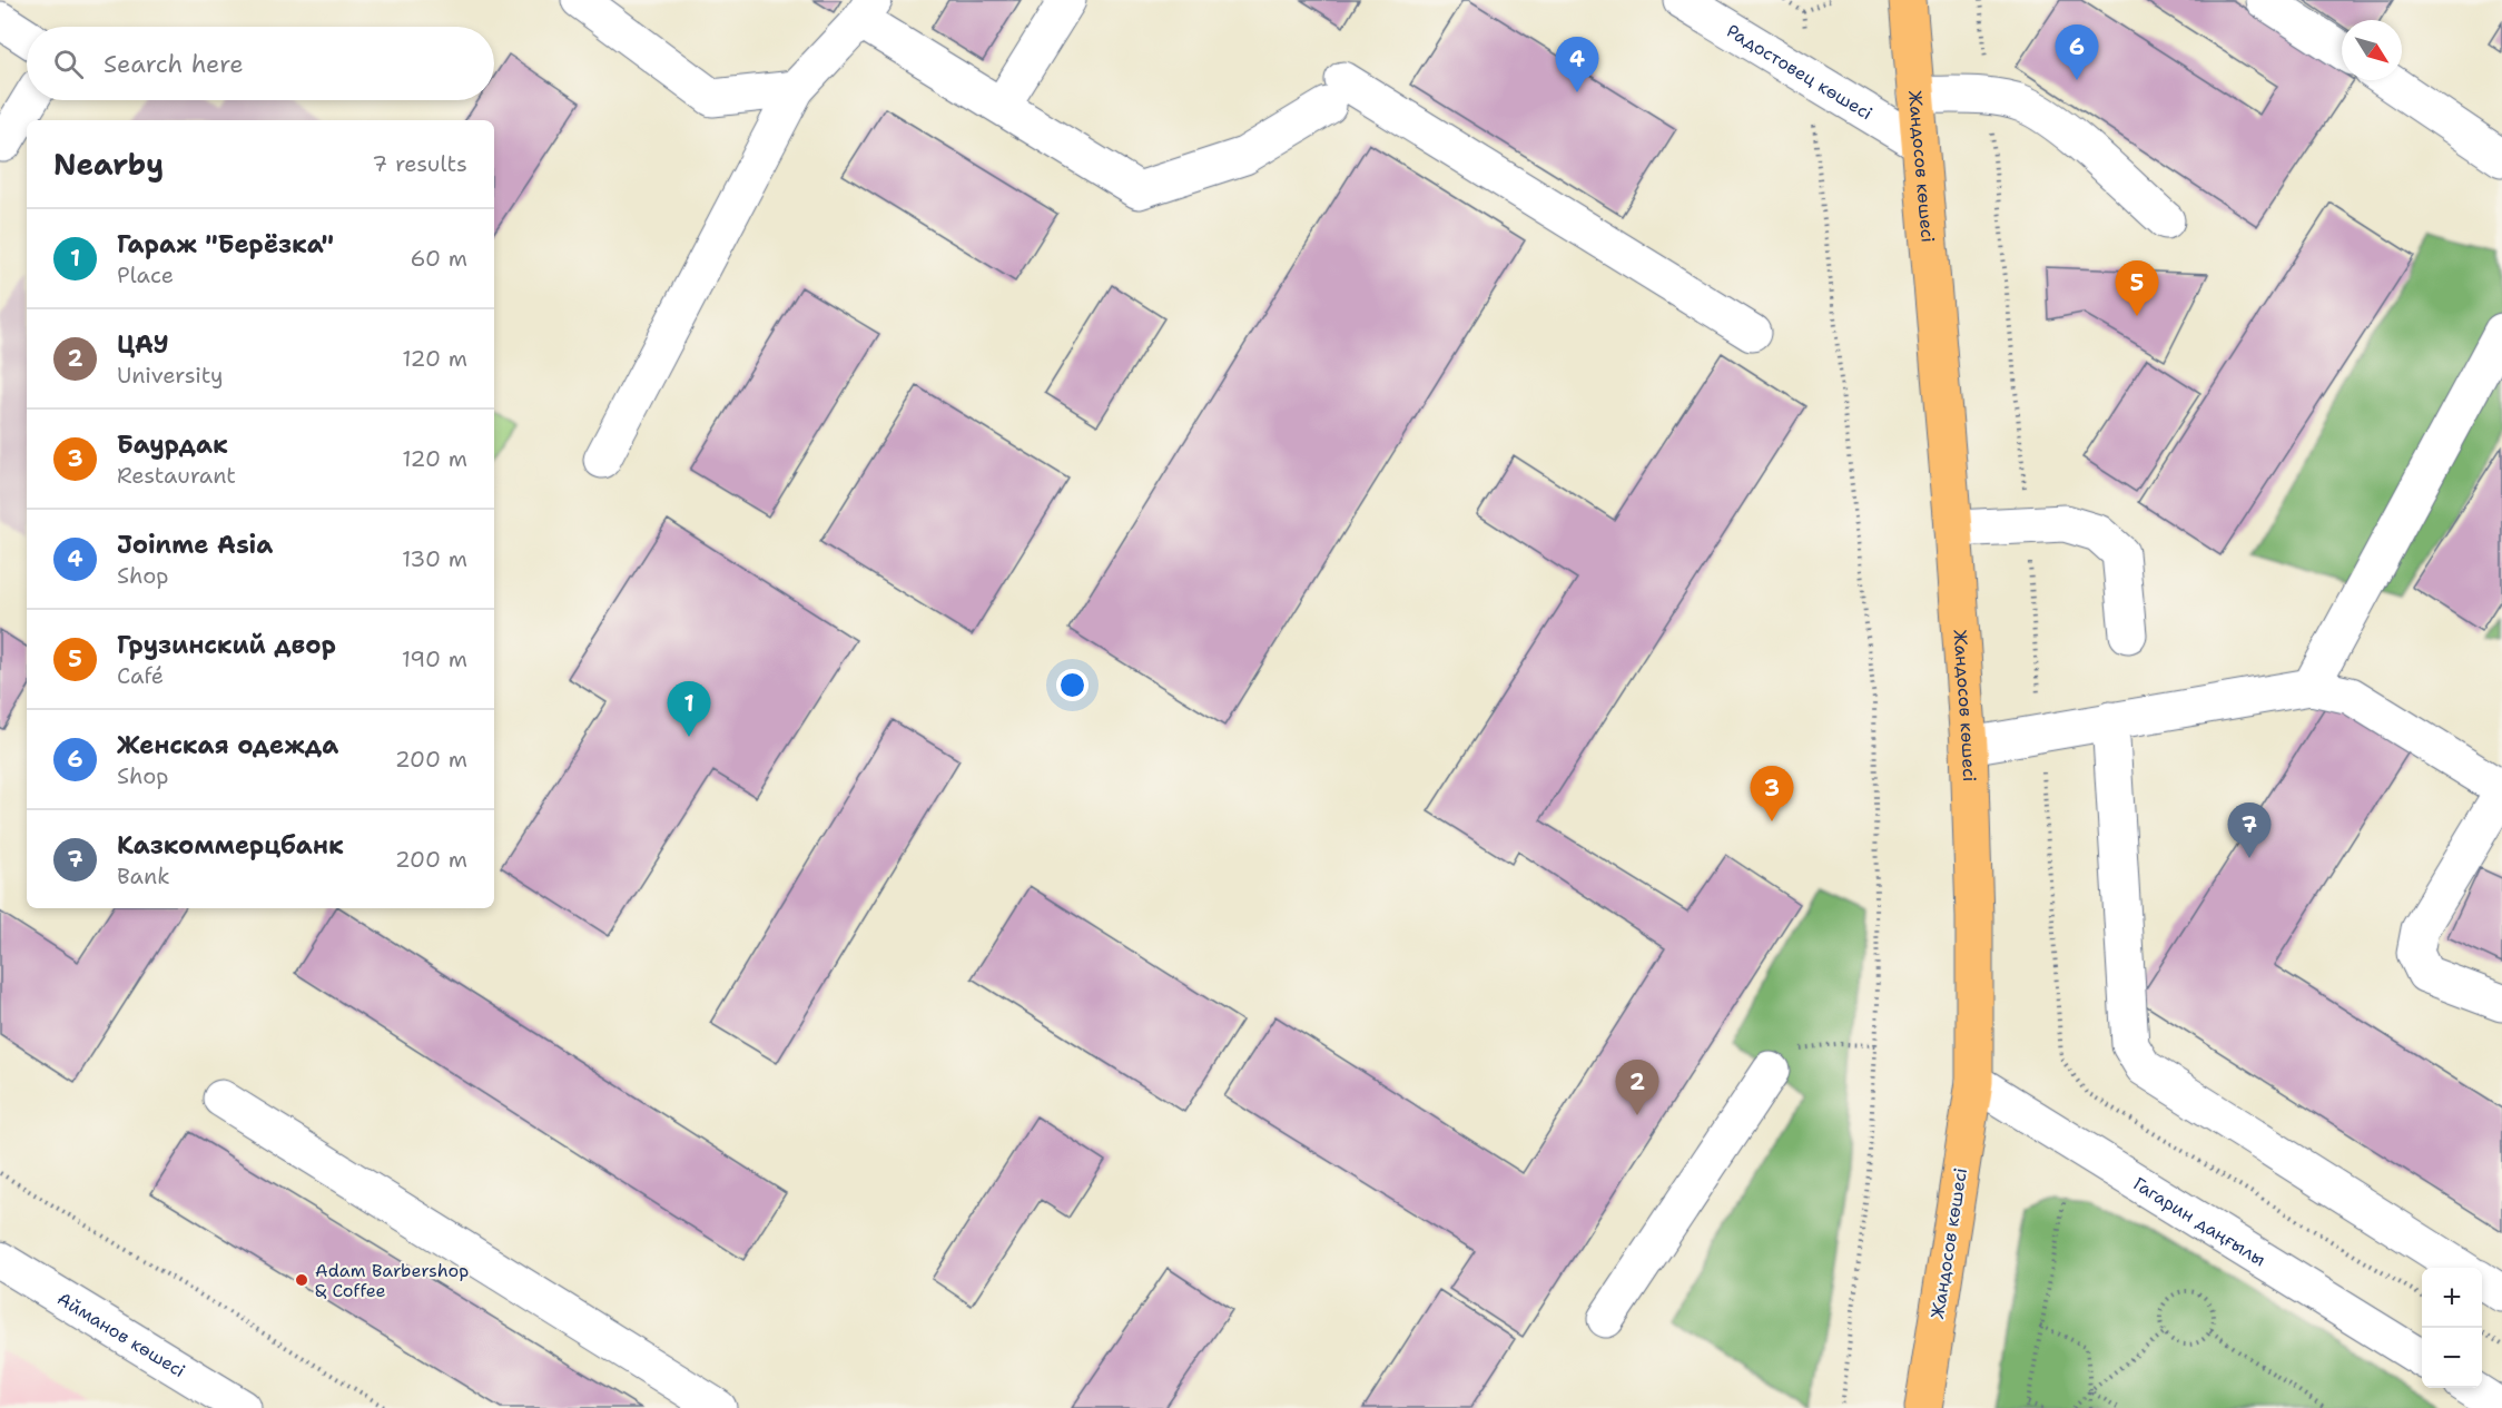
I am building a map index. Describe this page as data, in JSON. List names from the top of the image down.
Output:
{
  "streets": {
    "main road": ["Жандосов көшесі"],
    "street": ["Радостовец көшесі", "Гагарин даңғылы", "Айманов көшесі"]
  },
  "crossings": [
    ["Радостовец көшесі", "Жандосов көшесі"],
    ["Жандосов көшесі", "Гагарин даңғылы"]
  ],
  "places": ["Adam Barbershop & Coffee"],
  "north": "bottom right",
  "page": {
    "pins": [
      "6",
      "4",
      "5",
      "1",
      "3",
      "7",
      "2"
    ],
    "search": "Search here",
    "heading": ["Nearby", "7 results"],
    "list": [
      {
        "mark": "1",
        "name": "Гараж \"Берёзка\"",
        "note": "Place",
        "value": "60 m"
      },
      {
        "mark": "2",
        "name": "ЦАУ",
        "note": "University",
        "value": "120 m"
      },
      {
        "mark": "3",
        "name": "Баурдак",
        "note": "Restaurant",
        "value": "120 m"
      },
      {
        "mark": "4",
        "name": "Joinme Asia",
        "note": "Shop",
        "value": "130 m"
      },
      {
        "mark": "5",
        "name": "Грузинский двор",
        "note": "Café",
        "value": "190 m"
      },
      {
        "mark": "6",
        "name": "Женская одежда",
        "note": "Shop",
        "value": "200 m"
      },
      {
        "mark": "7",
        "name": "Казкоммерцбанк",
        "note": "Bank",
        "value": "200 m"
      }
    ],
    "map_buttons": ["+", "−"]
  }
}
